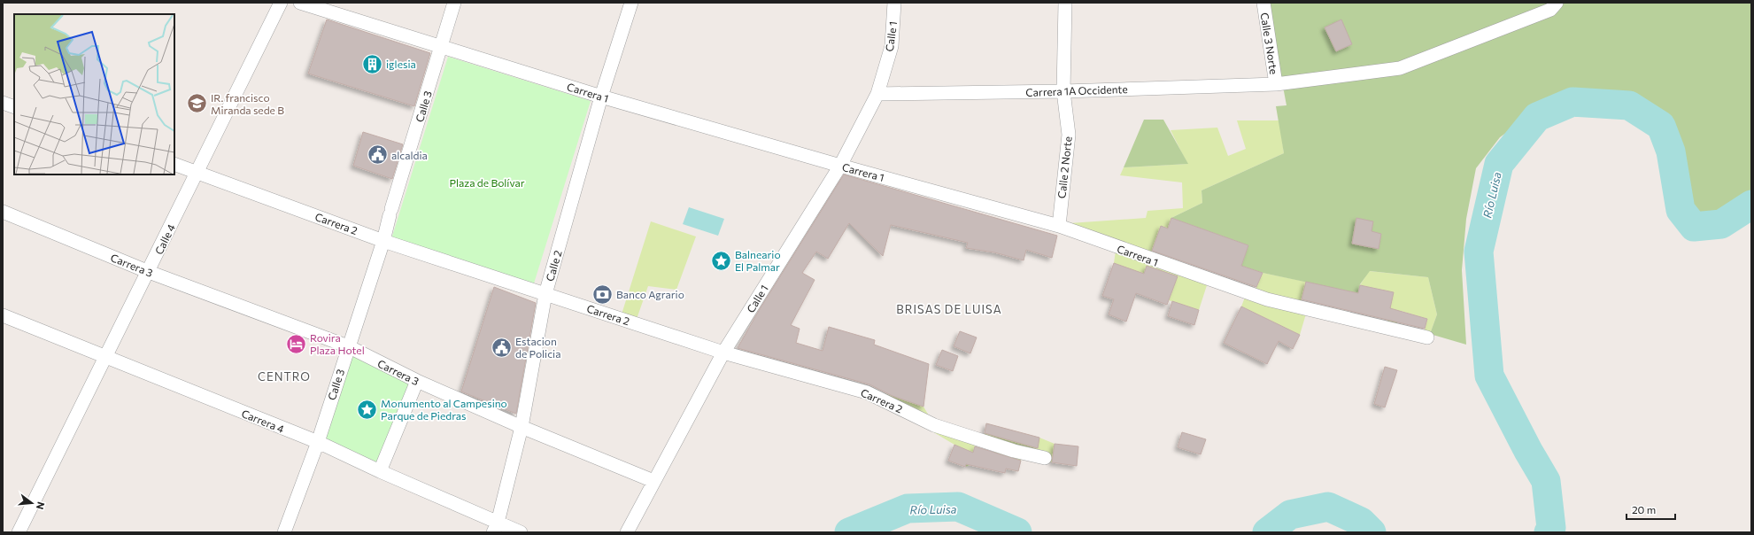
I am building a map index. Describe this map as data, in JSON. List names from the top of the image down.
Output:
{
  "streets": {
    "street": [
      "Calle 1",
      "Calle 3 Norte",
      "Carrera 1A Occidente",
      "Carrera 1",
      "Calle 3",
      "Calle 2 Norte",
      "Carrera 2",
      "Calle 4",
      "Carrera 3",
      "Calle 2",
      "Carrera 4"
    ]
  },
  "crossings": [
    ["Calle 1", "Carrera 1A Occidente"],
    ["Calle 1", "Carrera 1"],
    ["Calle 1", "Carrera 2"],
    ["Calle 1", "Carrera 3"],
    ["Calle 3 Norte", "Carrera 1A Occidente"],
    ["Carrera 1A Occidente", "Calle 2 Norte"],
    ["Carrera 1", "Calle 3"],
    ["Carrera 1", "Calle 2 Norte"],
    ["Carrera 1", "Calle 2"],
    ["Calle 3", "Carrera 2"],
    ["Calle 3", "Carrera 3"],
    ["Calle 3", "Carrera 4"],
    ["Carrera 2", "Calle 4"],
    ["Carrera 2", "Calle 2"],
    ["Calle 4", "Carrera 3"],
    ["Calle 4", "Carrera 4"],
    ["Carrera 3", "Calle 2"],
    ["Calle 2", "Carrera 4"]
  ],
  "districts": ["BRISAS DE LUISA", "CENTRO"],
  "water": ["Río Luisa"],
  "parks": ["Plaza de Bolívar"],
  "places": {
    "building": ["iglesia"],
    "school or university": ["IR. francisco Miranda sede B"],
    "public building": ["alcaldia", "Estacion de Policia"],
    "place": ["Balneario El Palmar", "Monumento al Campesino Parque de Piedras"],
    "bank": ["Banco Agrario"],
    "hotel": ["Rovira Plaza Hotel"]
  },
  "scale_bar": "20 m",
  "north": "right"
}
